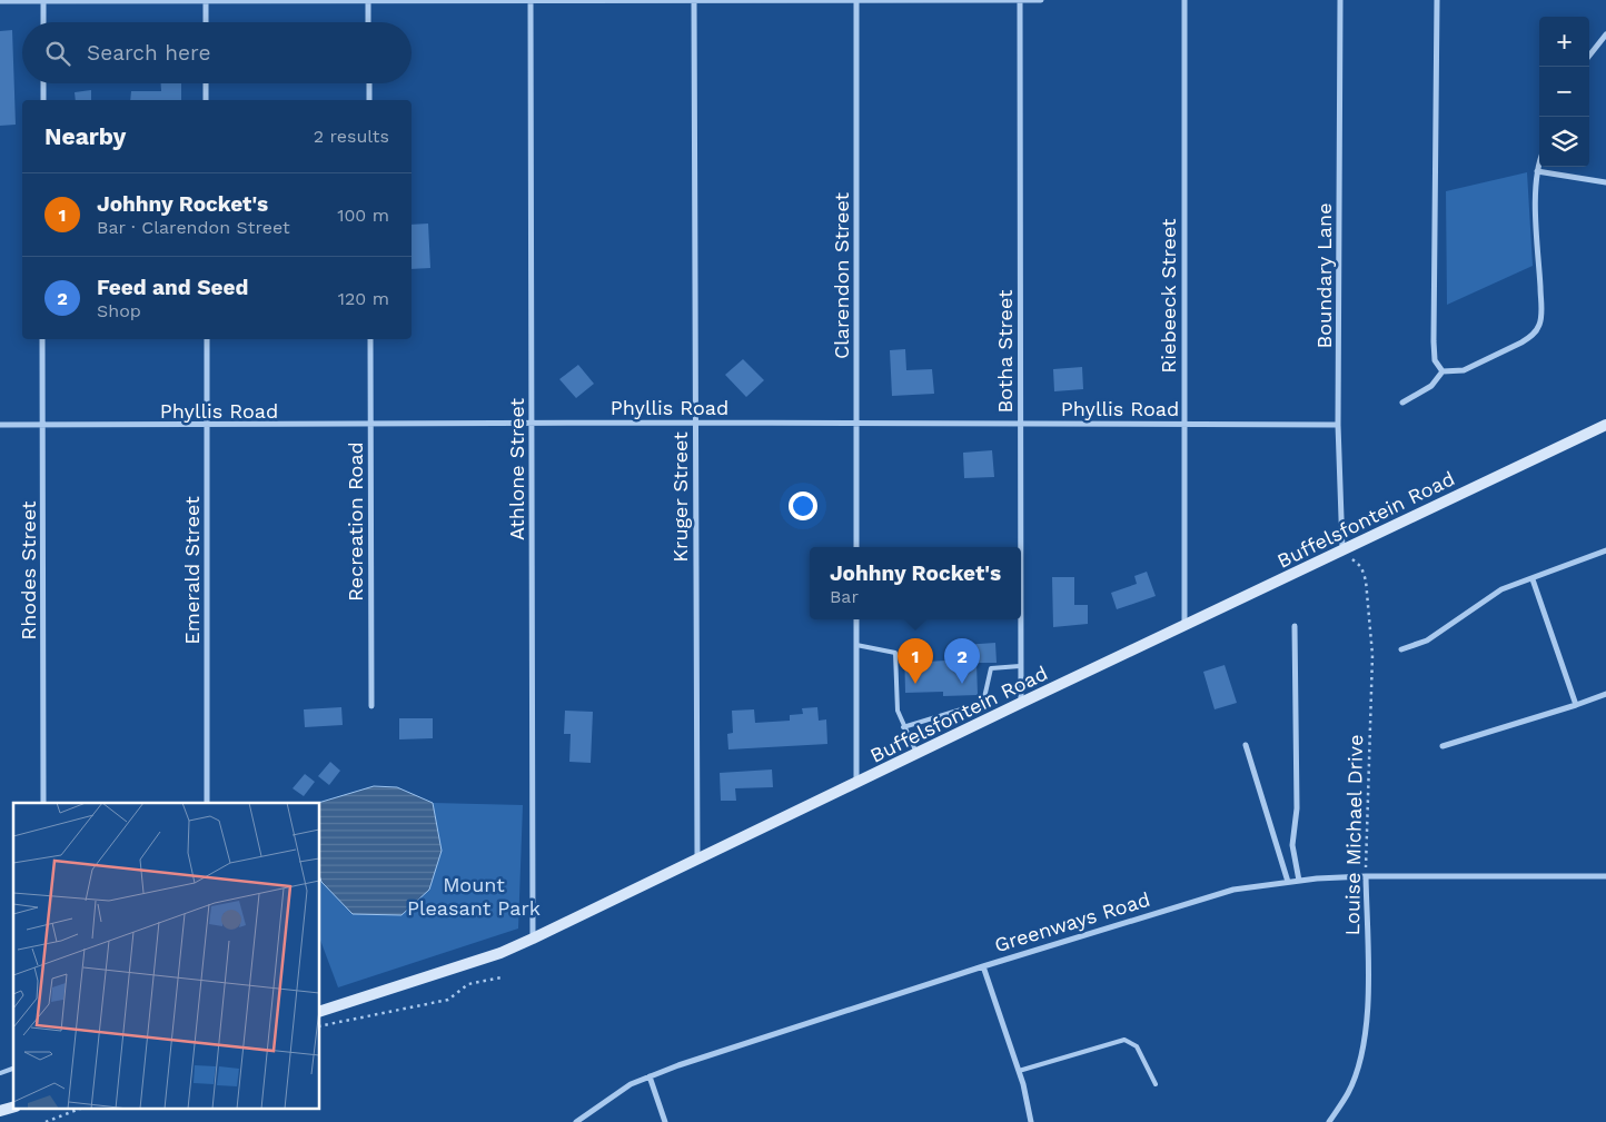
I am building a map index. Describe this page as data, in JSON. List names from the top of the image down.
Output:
{
  "streets": {
    "main road": ["Buffelsfontein Road"],
    "street": [
      "Clarendon Street",
      "Boundary Lane",
      "Riebeeck Street",
      "Botha Street",
      "Phyllis Road",
      "Athlone Street",
      "Kruger Street",
      "Recreation Road",
      "Rhodes Street",
      "Emerald Street",
      "Louise Michael Drive",
      "Greenways Road"
    ]
  },
  "crossings": [
    ["Clarendon Street", "Phyllis Road"],
    ["Boundary Lane", "Phyllis Road"],
    ["Boundary Lane", "Buffelsfontein Road"],
    ["Boundary Lane", "Louise Michael Drive"],
    ["Riebeeck Street", "Phyllis Road"],
    ["Riebeeck Street", "Buffelsfontein Road"],
    ["Botha Street", "Phyllis Road"],
    ["Botha Street", "Buffelsfontein Road"],
    ["Phyllis Road", "Athlone Street"],
    ["Phyllis Road", "Kruger Street"],
    ["Phyllis Road", "Recreation Road"],
    ["Phyllis Road", "Rhodes Street"],
    ["Phyllis Road", "Emerald Street"],
    ["Athlone Street", "Buffelsfontein Road"],
    ["Kruger Street", "Buffelsfontein Road"],
    ["Buffelsfontein Road", "Louise Michael Drive"],
    ["Louise Michael Drive", "Greenways Road"]
  ],
  "parks": ["Mount Pleasant Park"],
  "page": {
    "map_buttons": ["+", "−"],
    "search": "Search here",
    "heading": ["Nearby", "2 results"],
    "list": [
      {
        "mark": "1",
        "name": "Johhny Rocket's",
        "note": "Bar · Clarendon Street",
        "value": "100 m"
      },
      {
        "mark": "2",
        "name": "Feed and Seed",
        "note": "Shop",
        "value": "120 m"
      }
    ],
    "popup": ["Johhny Rocket's", "Bar"],
    "pins": ["1", "2"]
  }
}
